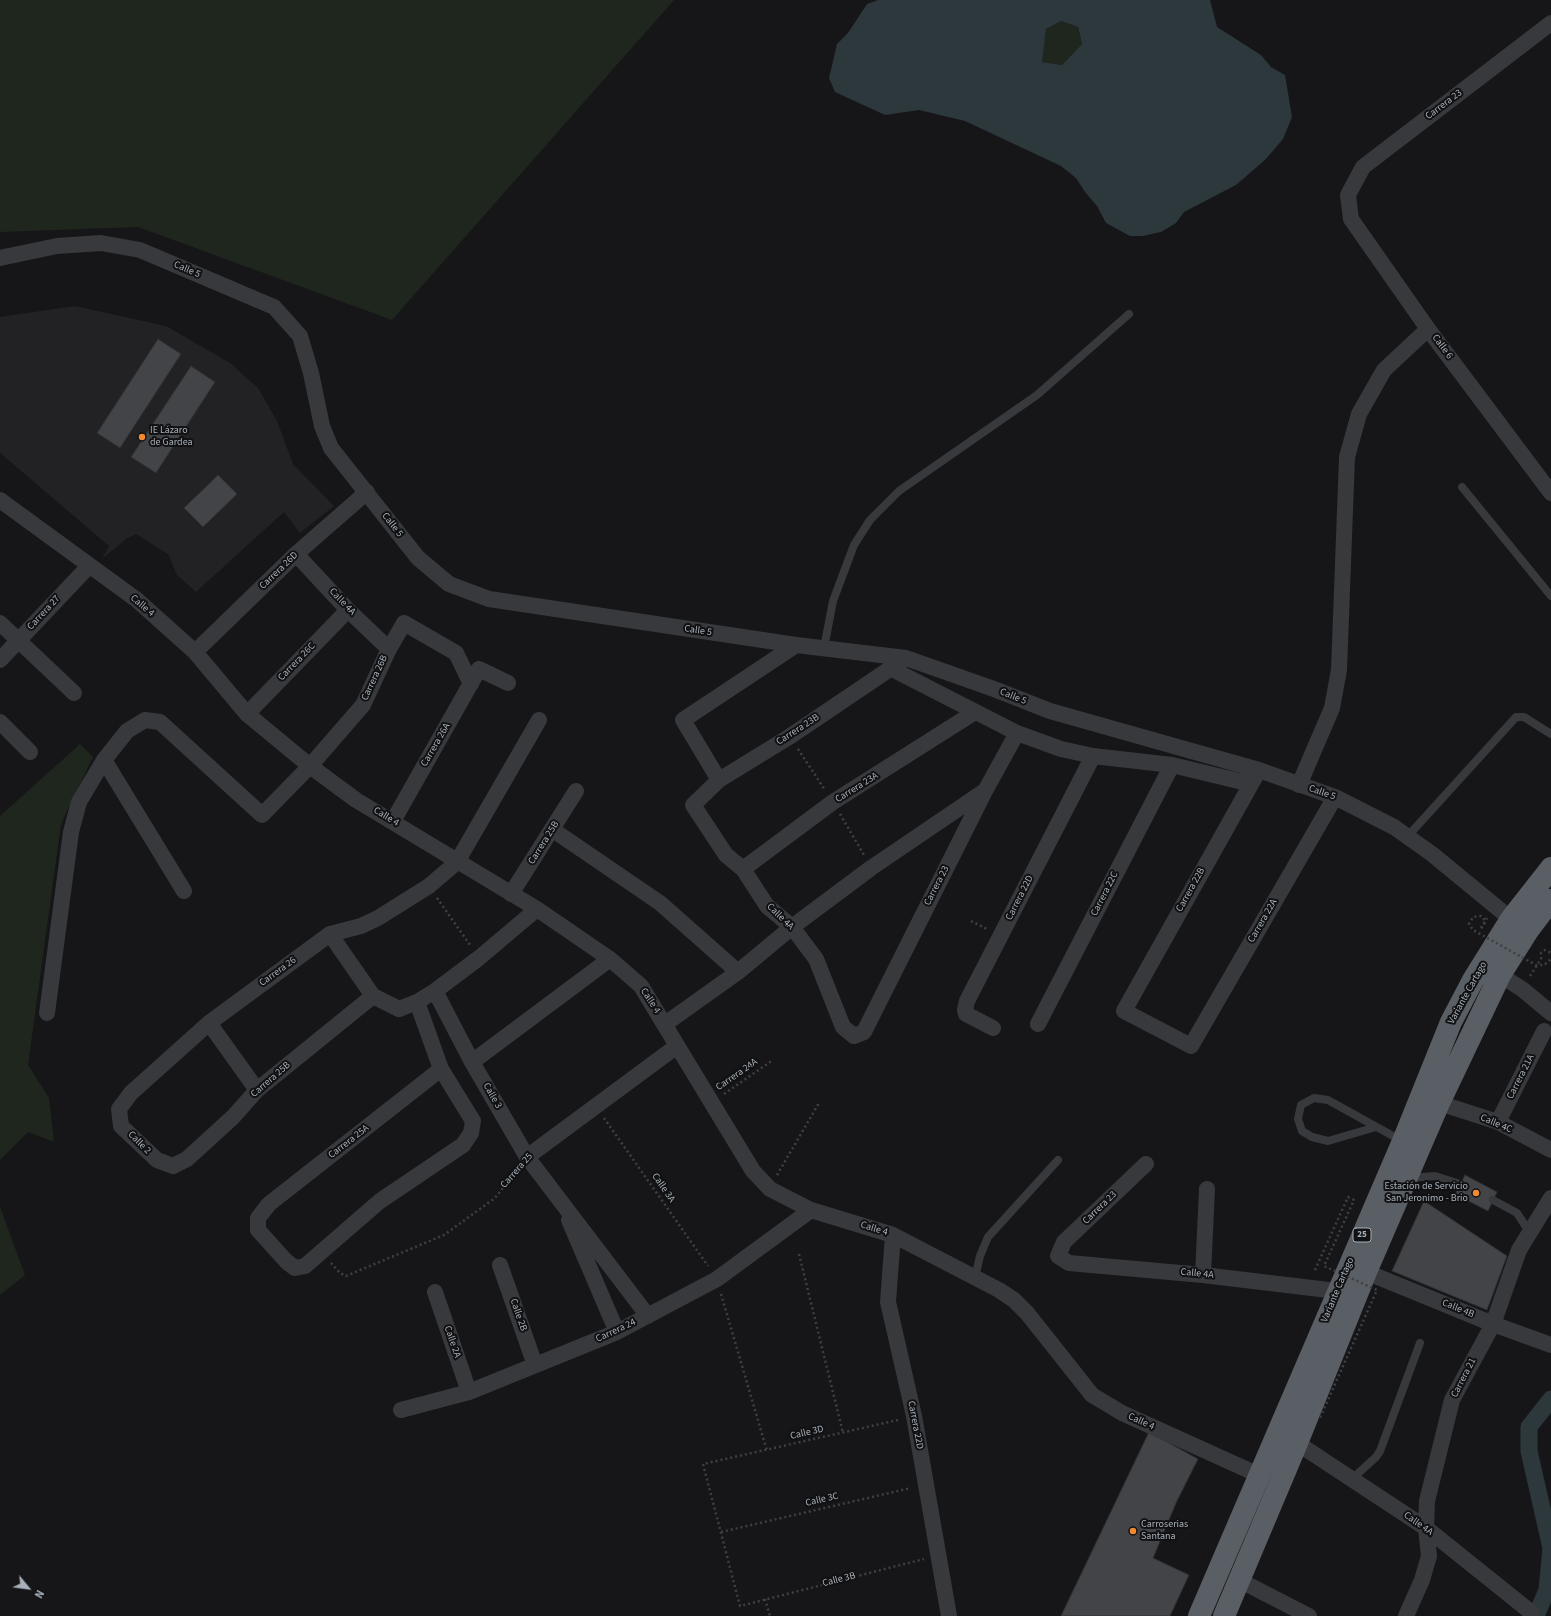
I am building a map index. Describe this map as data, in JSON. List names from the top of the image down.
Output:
{
  "streets": {
    "highway": ["Variante Cartago", "25"],
    "street": [
      "Carrera 23",
      "Calle 5",
      "Calle 6",
      "Carrera 26D",
      "Calle 4A",
      "Calle 4",
      "Carrera 27",
      "Carrera 26C",
      "Carrera 26B",
      "Carrera 23B",
      "Carrera 26A",
      "Carrera 23A",
      "Carrera 25B",
      "Carrera 22B",
      "Carrera 22C",
      "Carrera 22D",
      "Carrera 22A",
      "Carrera 26",
      "Carrera 21A",
      "Calle 3",
      "Calle 4C",
      "Carrera 25A",
      "Calle 2",
      "Carrera 25",
      "Calle 4B",
      "Calle 2B",
      "Carrera 24",
      "Calle 2A",
      "Carrera 21"
    ],
    "path": [
      "Carrera 24A",
      "Calle 3A",
      "Calle 3D",
      "Calle 3C",
      "Calle 3B"
    ]
  },
  "crossings": [
    ["Carrera 23", "Calle 6"],
    ["Carrera 23", "Calle 4A"],
    ["Calle 5", "Carrera 26D"],
    ["Calle 5", "Carrera 23B"],
    ["Calle 5", "Carrera 22B"],
    ["Calle 5", "Carrera 22A"],
    ["Calle 5", "Variante Cartago"],
    ["Carrera 26D", "Calle 4A"],
    ["Carrera 26D", "Calle 4"],
    ["Calle 4A", "Carrera 26C"],
    ["Calle 4A", "Carrera 26B"],
    ["Calle 4A", "Carrera 23B"],
    ["Calle 4A", "Carrera 23A"],
    ["Calle 4A", "Variante Cartago"],
    ["Calle 4A", "Carrera 21"],
    ["Calle 4", "Carrera 27"],
    ["Calle 4", "Carrera 26C"],
    ["Calle 4", "Carrera 26B"],
    ["Calle 4", "Carrera 26A"],
    ["Calle 4", "Carrera 25B"],
    ["Calle 4", "Carrera 22D"],
    ["Calle 4", "Carrera 26"],
    ["Calle 4", "Variante Cartago"],
    ["Calle 4", "Carrera 24A"],
    ["Calle 4", "Carrera 25"],
    ["Calle 4", "Carrera 24"],
    ["Carrera 26B", "Carrera 26A"],
    ["Carrera 25B", "Calle 2"],
    ["Carrera 22B", "Carrera 22A"],
    ["Carrera 22D", "Calle 3D"],
    ["Carrera 22D", "Calle 3C"],
    ["Carrera 22D", "Calle 3B"],
    ["Carrera 26", "Calle 2"],
    ["Variante Cartago", "Calle 4C"],
    ["Variante Cartago", "Calle 4B"],
    ["Carrera 21A", "Calle 4C"],
    ["Calle 3", "Carrera 25"],
    ["Calle 3", "Carrera 24"],
    ["Carrera 25", "Calle 3A"],
    ["Calle 3A", "Carrera 24"],
    ["Calle 3A", "Calle 3D"],
    ["Calle 4B", "Carrera 21"],
    ["Calle 2B", "Carrera 24"],
    ["Carrera 24", "Calle 2A"],
    ["Calle 3D", "Calle 3C"],
    ["Calle 3D", "Calle 3B"],
    ["Calle 3C", "Calle 3B"]
  ],
  "places": ["IE Lázaro de Gardea", "Estación de Servicio San Jeronimo - Brio", "Carroserias Santana"],
  "north": "bottom right"
}
